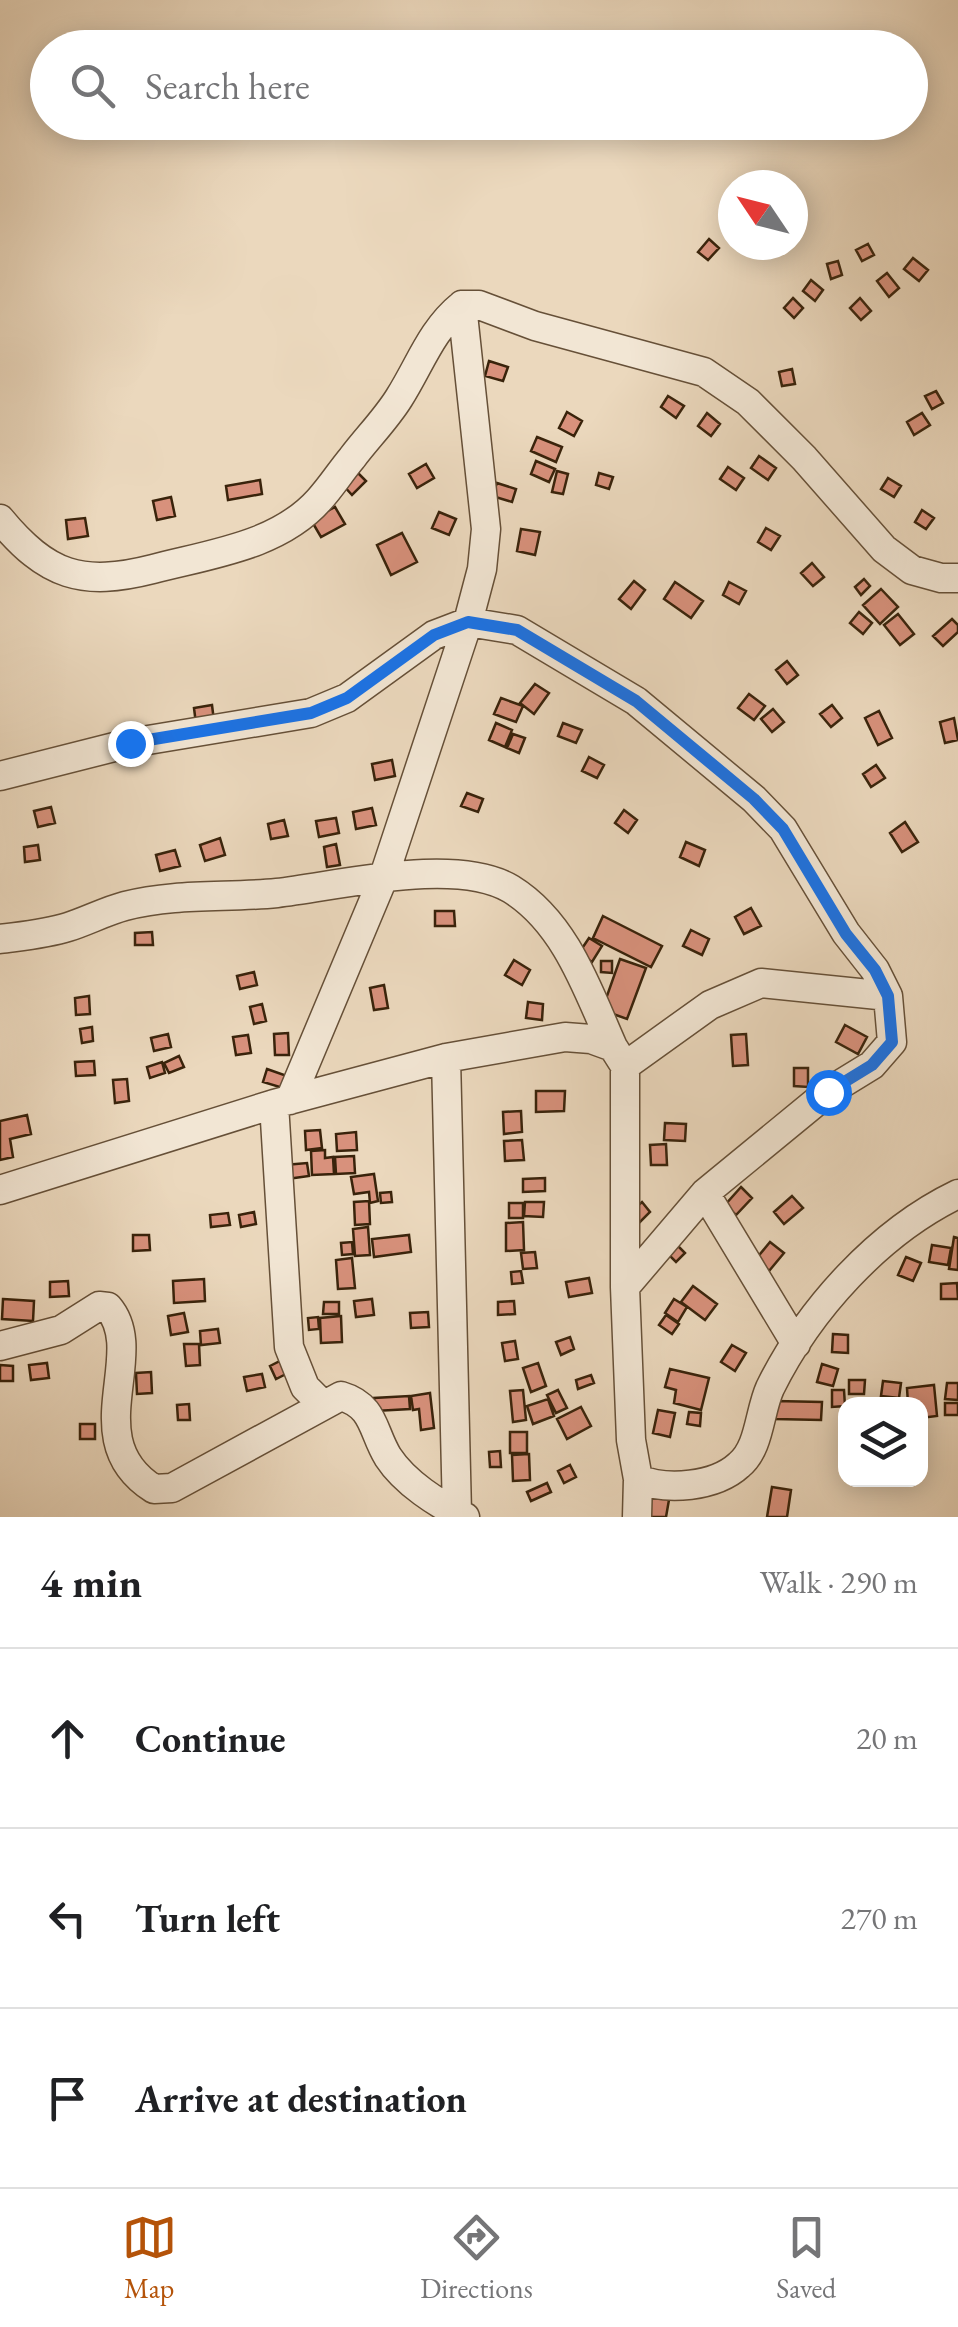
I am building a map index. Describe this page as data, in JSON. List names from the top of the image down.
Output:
{
  "north": "top left",
  "page": {
    "search": "Search here",
    "heading": ["4 min", "Walk · 290 m"],
    "list": [
      ["Continue", "20 m"],
      ["Turn left", "270 m"],
      "Arrive at destination"
    ],
    "nav": ["Map", "Directions", "Saved"]
  }
}
